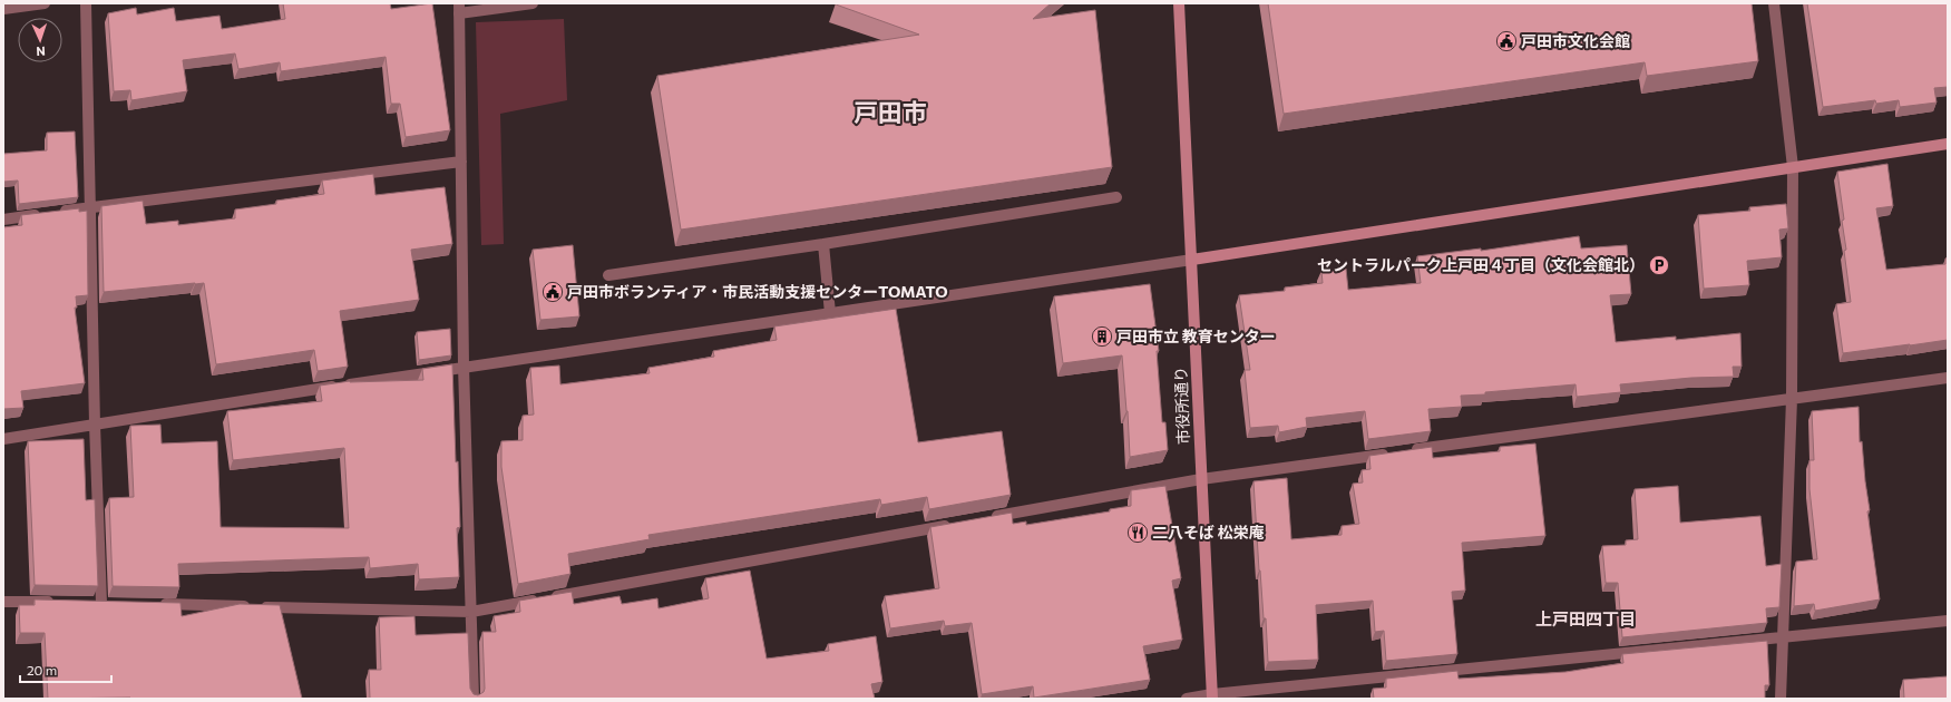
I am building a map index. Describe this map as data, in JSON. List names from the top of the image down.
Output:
{
  "streets": {
    "street": ["市役所通り"]
  },
  "districts": ["戸田市", "上戸田四丁目"],
  "places": {
    "public building": ["戸田市文化会館", "戸田市ボランティア・市民活動支援センターTOMATO"],
    "parking": ["セントラルパーク上戸田４丁目（文化会館北）"],
    "building": ["戸田市立 教育センター"],
    "restaurant": ["二八そば 松栄庵"]
  },
  "scale_bar": "20 m",
  "north": "bottom"
}
